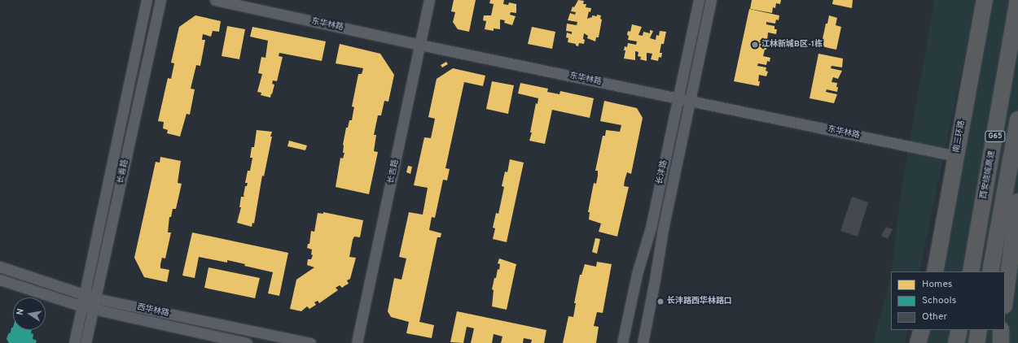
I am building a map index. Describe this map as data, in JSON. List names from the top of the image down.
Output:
{
  "streets": {
    "highway": ["南三环路", "G65", "西安绕城高速"],
    "street": [
      "东华林路",
      "长善路",
      "长吉路",
      "长沣路",
      "西华林路"
    ]
  },
  "crossings": [
    ["东华林路", "南三环路"],
    ["东华林路", "长吉路"],
    ["东华林路", "长沣路"],
    ["长善路", "西华林路"]
  ],
  "places": ["江林新城B区-1栋", "长沣路西华林路口"],
  "legend": ["Homes", "Schools", "Other"],
  "north": "left"
}
